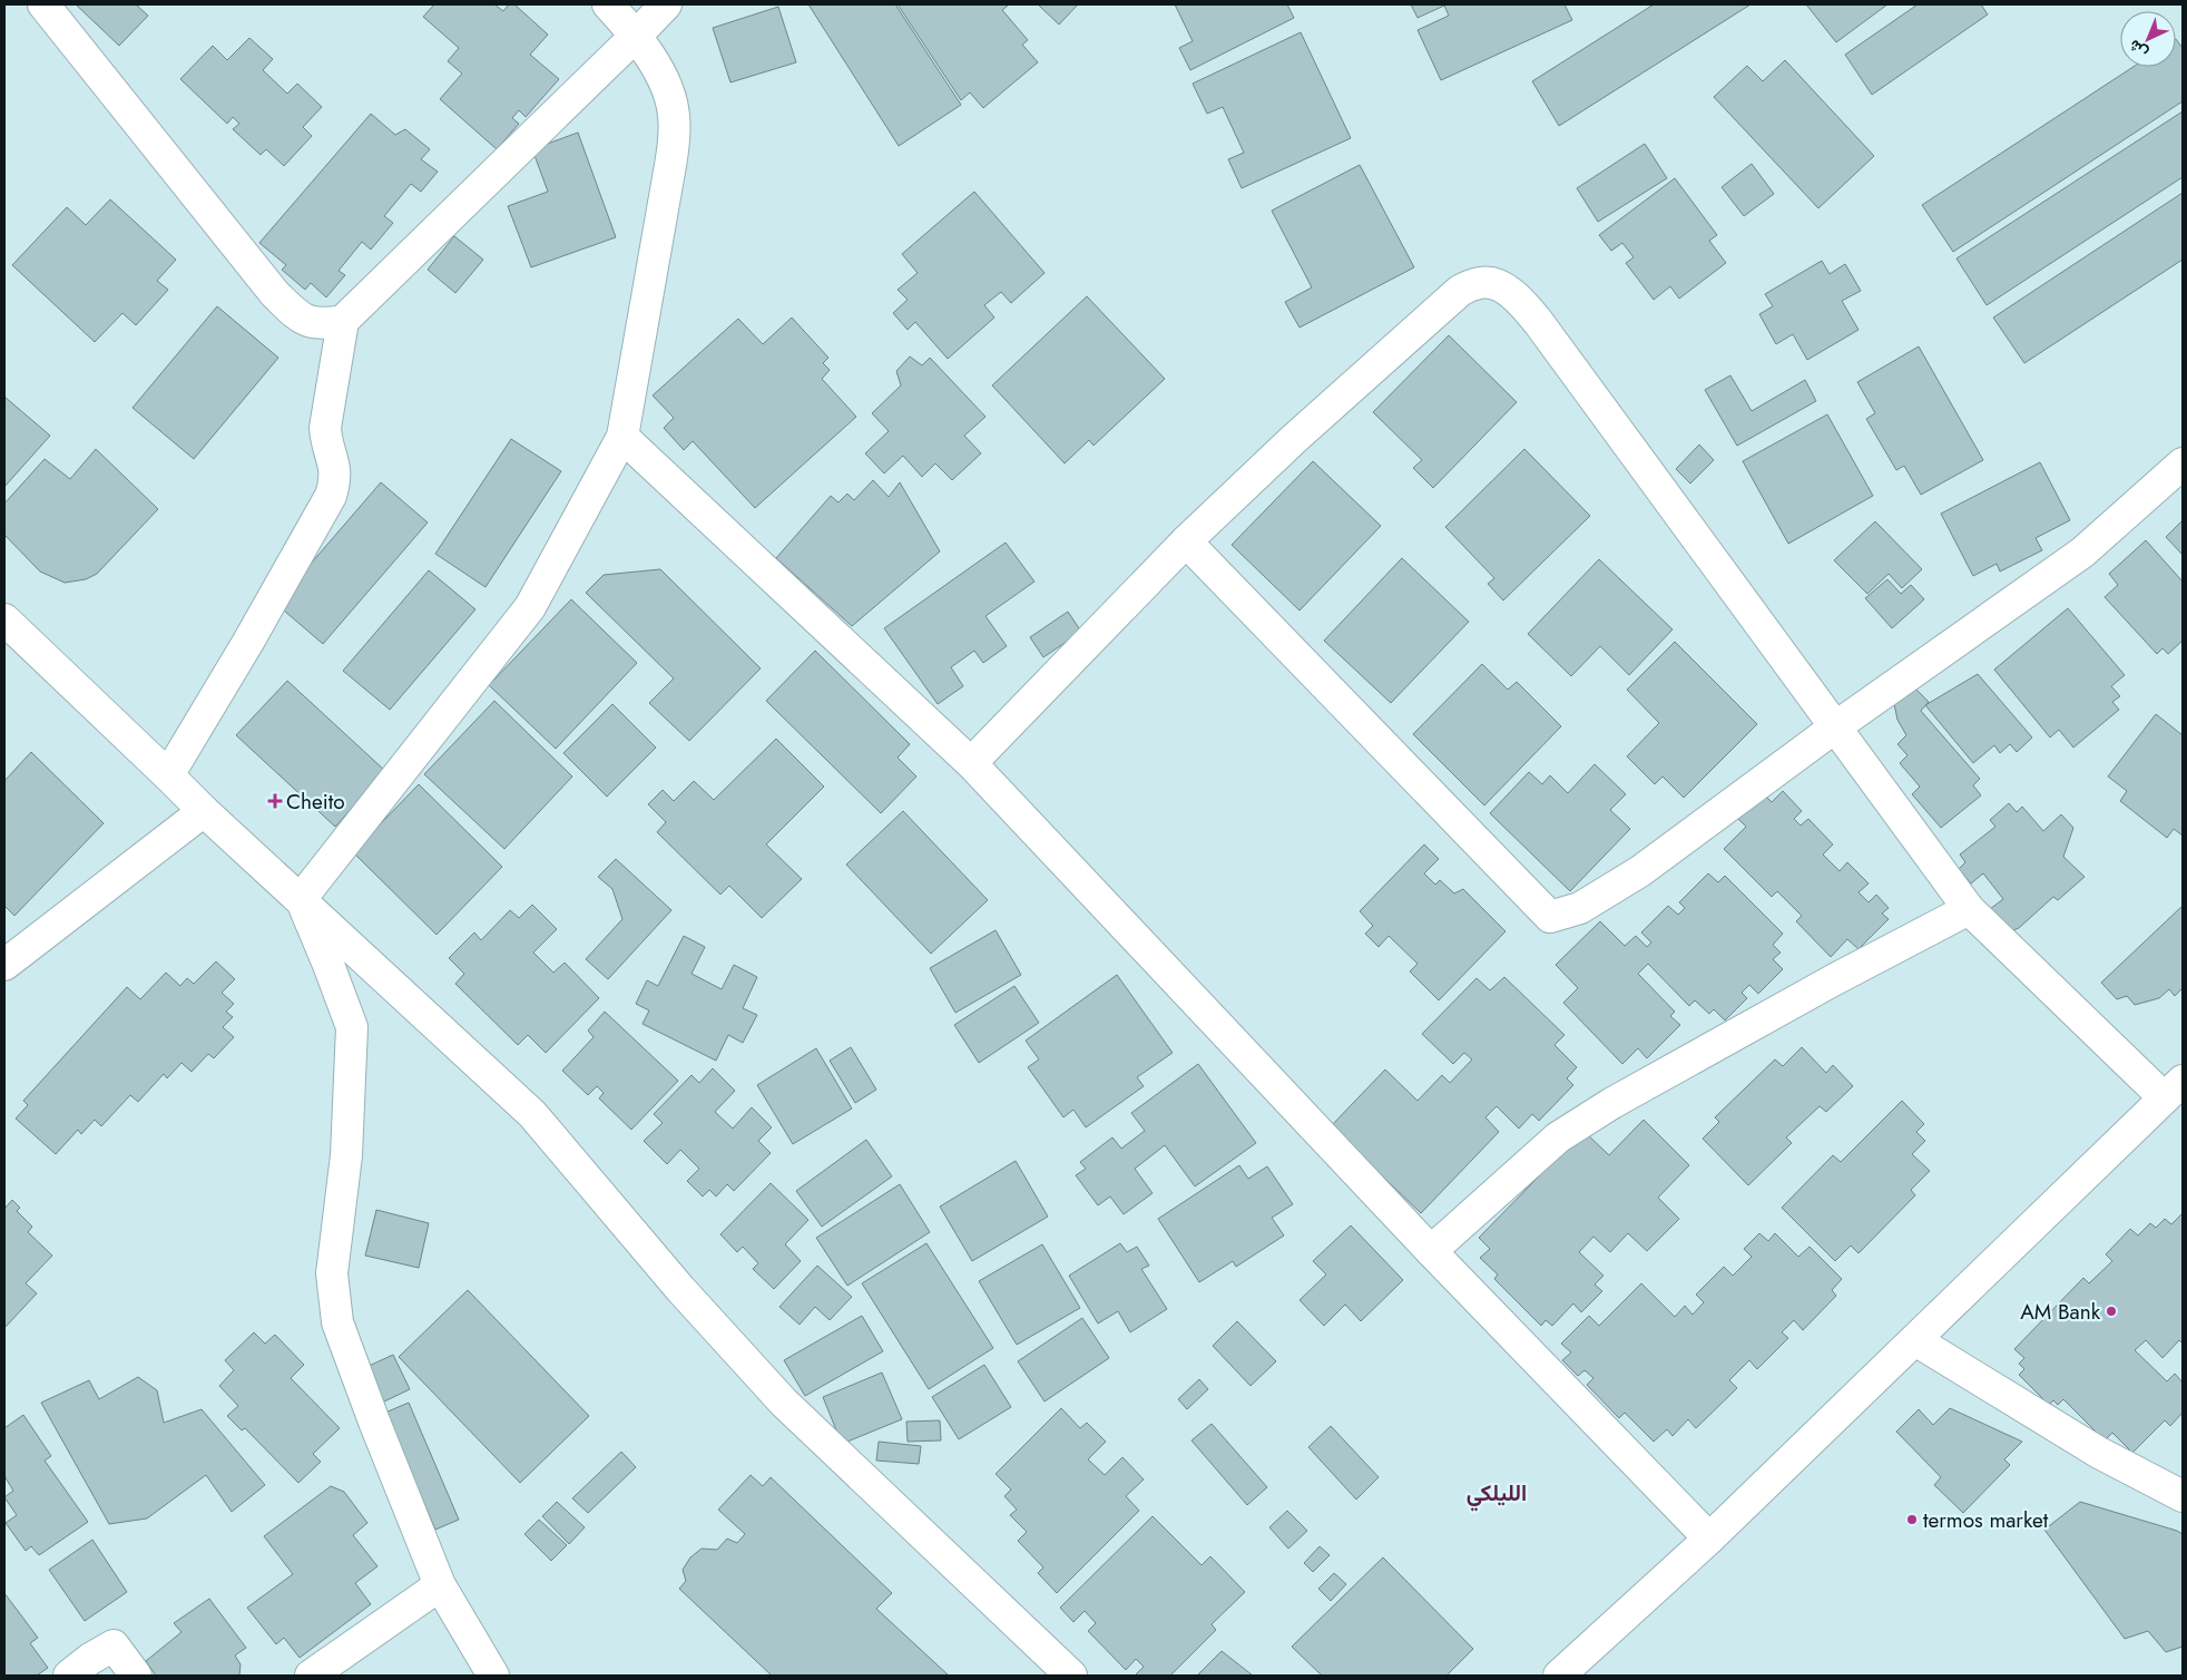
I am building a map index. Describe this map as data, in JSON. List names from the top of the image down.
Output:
{
  "districts": ["الليلكي"],
  "places": {
    "health": ["Cheito"],
    "other": ["AM Bank", "termos market"]
  },
  "north": "bottom left"
}
